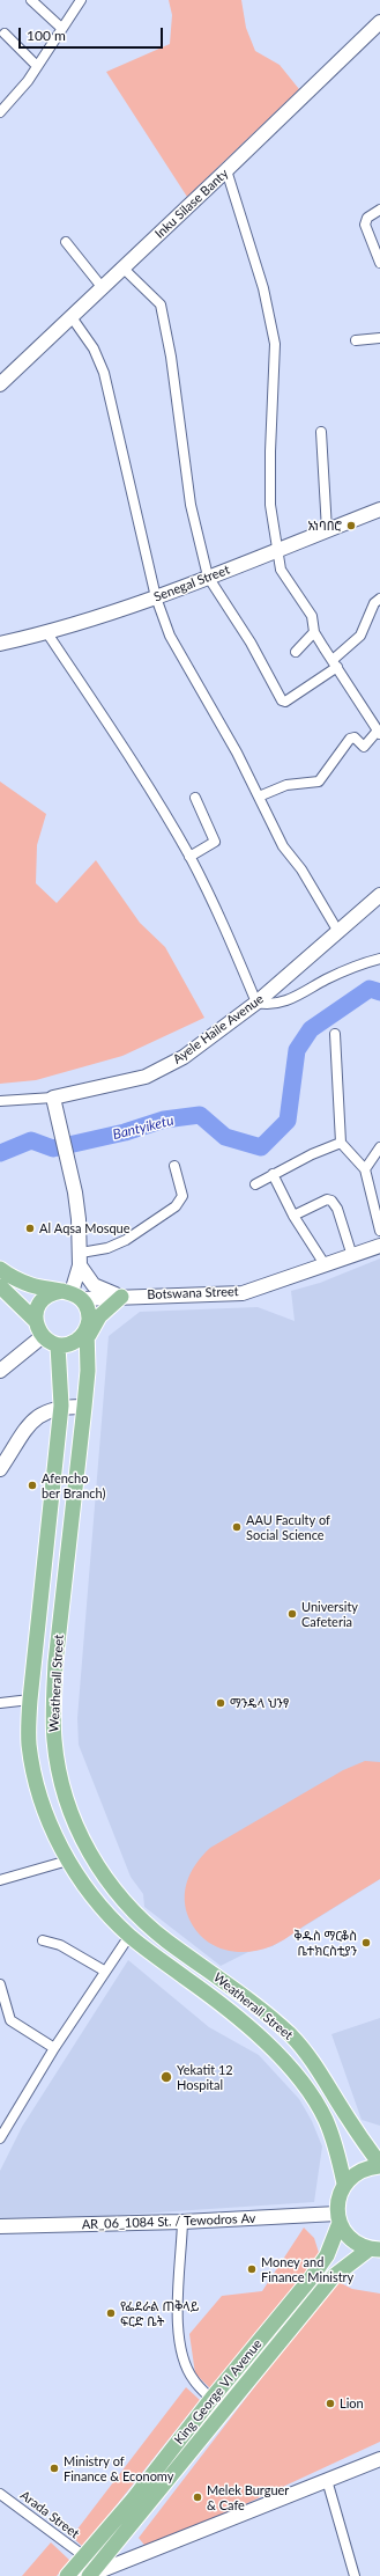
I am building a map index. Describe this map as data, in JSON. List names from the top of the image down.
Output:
{
  "streets": {
    "main road": [
      "Inku Silase Banty",
      "Senegal Street",
      "Ayele Haile Avenue",
      "Botswana Street",
      "Weatherall Street",
      "AR_06_1084 St. / Tewodros Av",
      "King George VI Avenue"
    ],
    "street": ["Arada Street"]
  },
  "crossings": [
    ["Botswana Street", "Weatherall Street"],
    ["AR_06_1084 St. / Tewodros Av", "King George VI Avenue"],
    ["King George VI Avenue", "Arada Street"]
  ],
  "water": ["Bantyiketu"],
  "places": [
    "አነባበሮ",
    "Al Aqsa Mosque",
    "Afencho ber Branch)",
    "AAU Faculty of Social Science",
    "University Cafeteria",
    "ማንዴላ ህንፃ",
    "ቅዱስ ማርቆስ ቤተክርስቲያን",
    "Yekatit 12 Hospital",
    "Money and Finance Ministry",
    "የፌደራል ጠቅላይ ፍርድ ቤት",
    "Lion",
    "Ministry of Finance & Economy",
    "Melek Burguer & Cafe"
  ],
  "scale_bar": "100 m"
}
